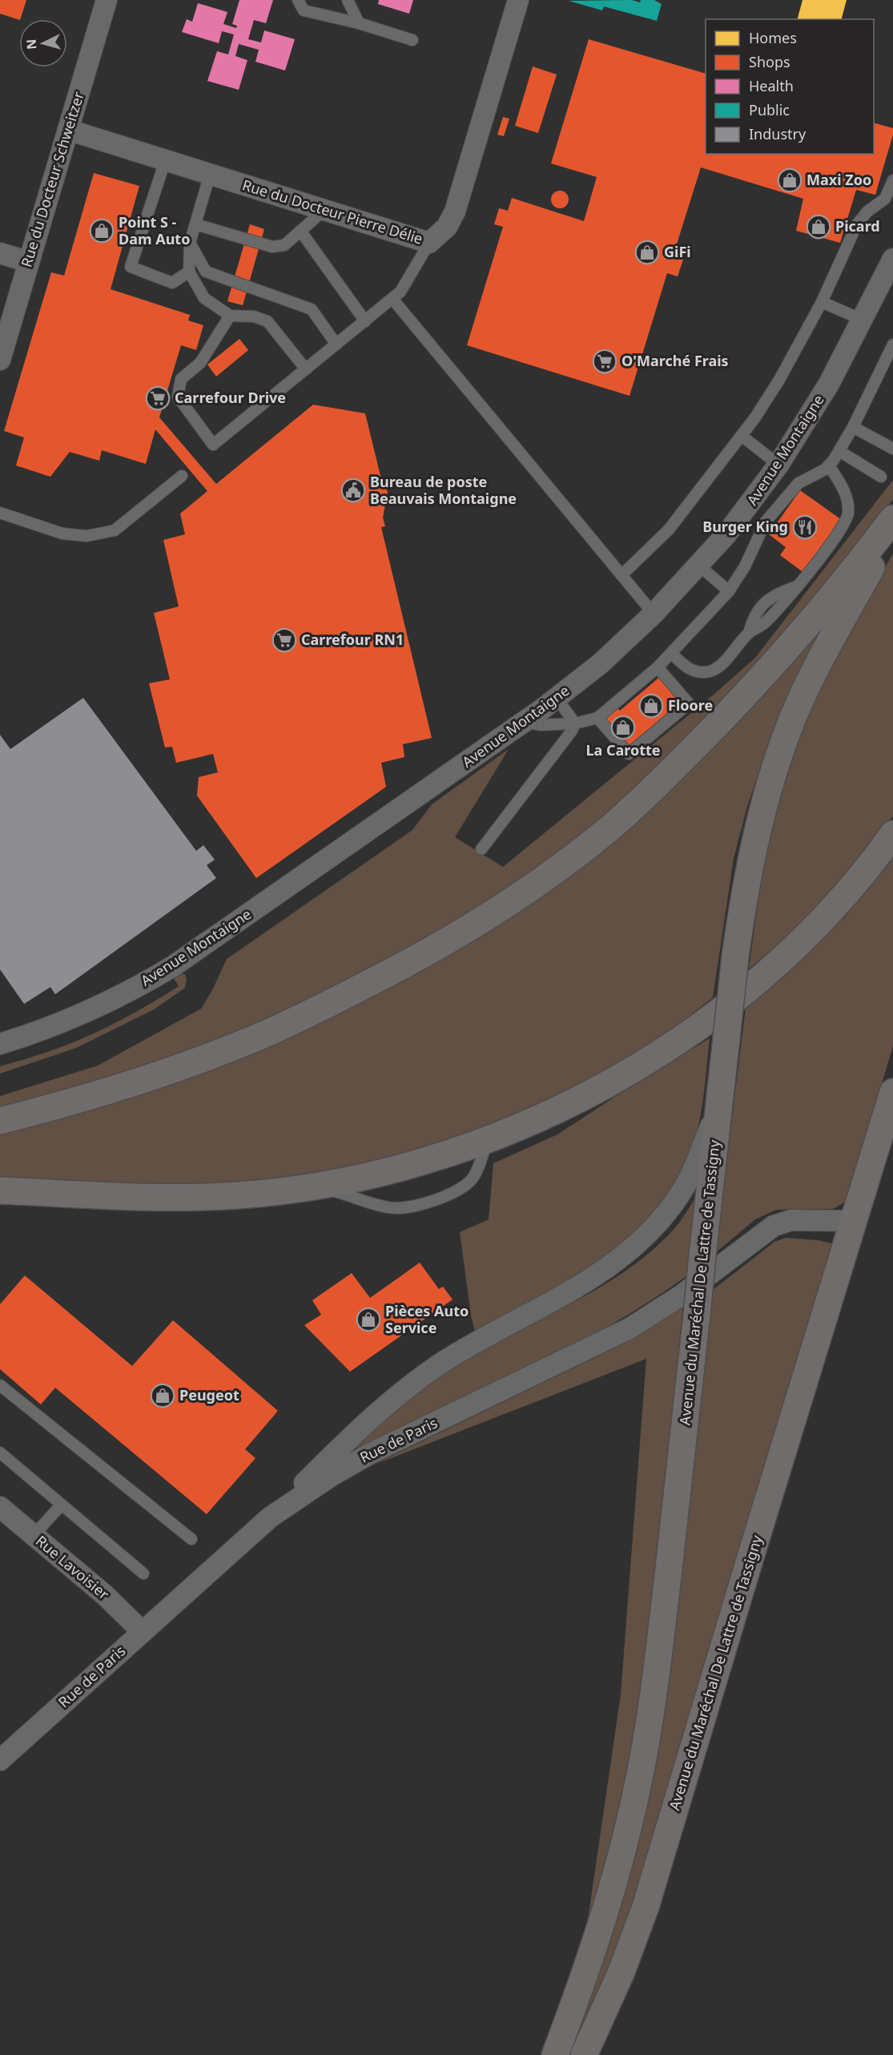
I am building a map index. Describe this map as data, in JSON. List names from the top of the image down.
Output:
{
  "streets": {
    "main road": ["Avenue du Maréchal De Lattre de Tassigny"],
    "street": [
      "Rue du Docteur Schweitzer",
      "Rue du Docteur Pierre Délie",
      "Avenue Montaigne",
      "Rue de Paris",
      "Rue Lavoisier"
    ]
  },
  "crossings": [
    ["Rue du Docteur Schweitzer", "Rue du Docteur Pierre Délie"],
    ["Avenue du Maréchal De Lattre de Tassigny", "Rue de Paris"],
    ["Rue de Paris", "Rue Lavoisier"]
  ],
  "places": {
    "shop": [
      "Maxi Zoo",
      "Picard",
      "Point S - Dam Auto",
      "GiFi",
      "Floore",
      "La Carotte",
      "Pièces Auto Service",
      "Peugeot"
    ],
    "supermarket": ["O'Marché Frais", "Carrefour Drive", "Carrefour RN1"],
    "public building": ["Bureau de poste Beauvais Montaigne"],
    "restaurant": ["Burger King"]
  },
  "legend": [
    "Homes",
    "Shops",
    "Health",
    "Public",
    "Industry"
  ],
  "north": "left"
}
